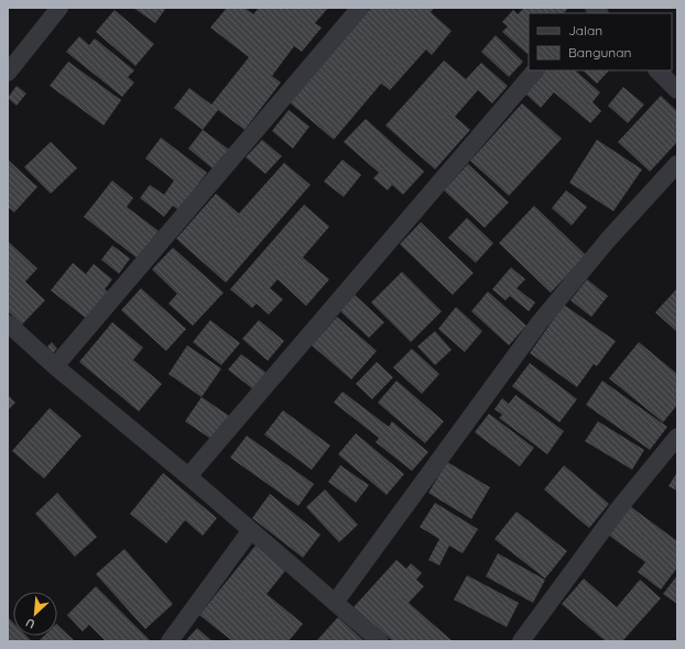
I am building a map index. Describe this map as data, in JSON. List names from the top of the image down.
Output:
{
  "legend": ["Jalan", "Bangunan"],
  "north": "bottom left"
}
